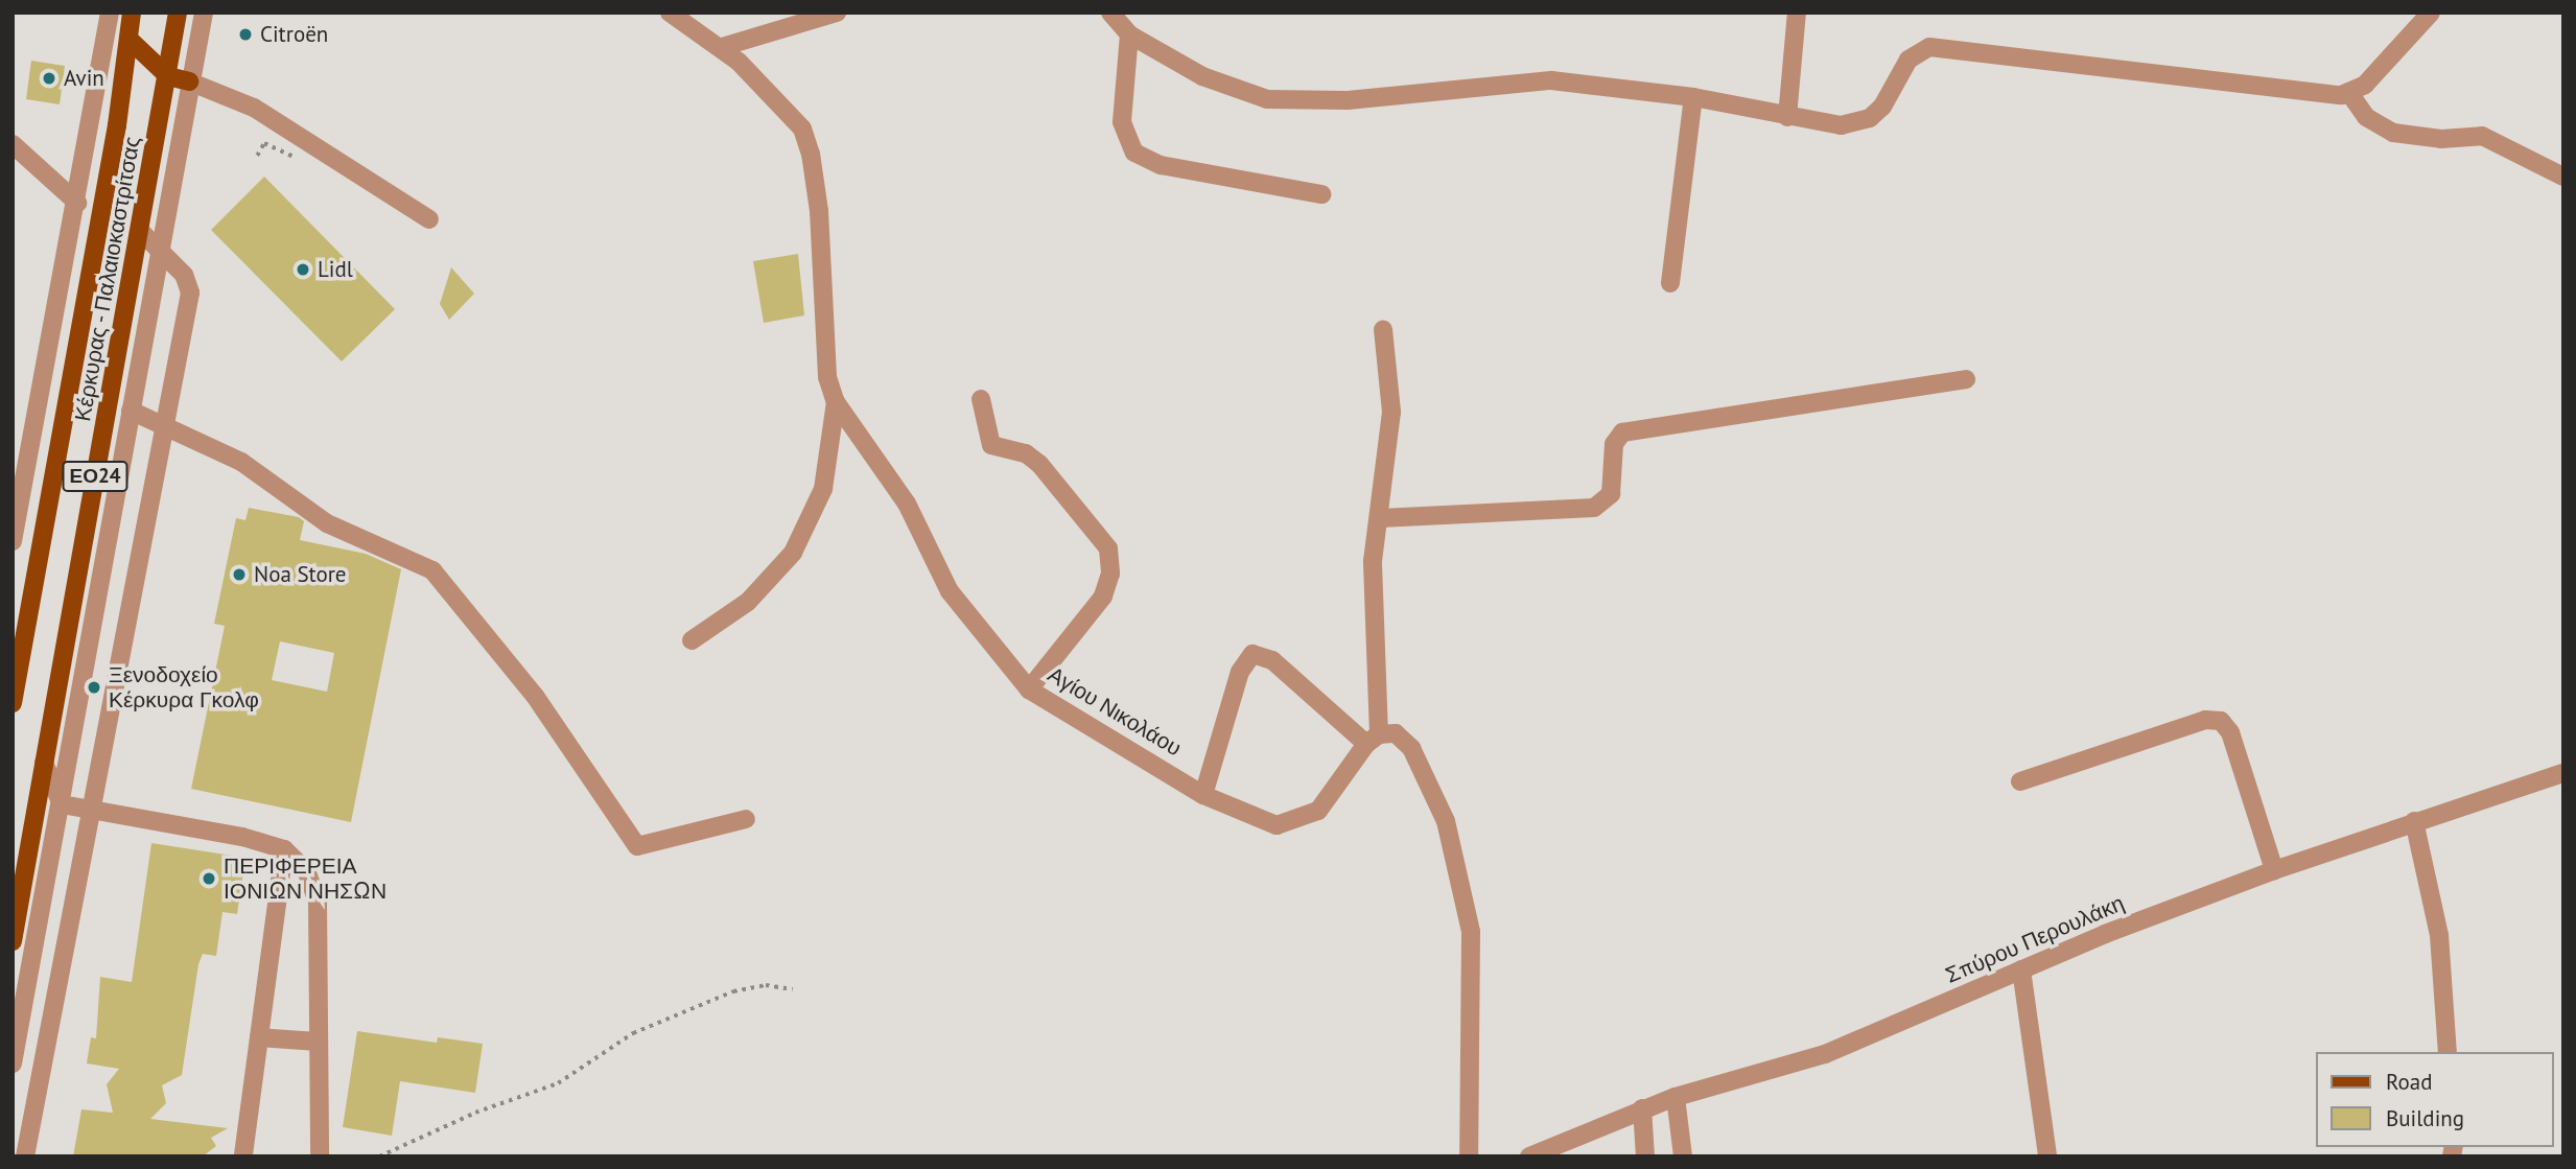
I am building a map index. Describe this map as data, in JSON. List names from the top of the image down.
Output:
{
  "streets": {
    "main road": ["Κέρκυρας - Παλαιοκαστρίτσας", "ΕΟ24"],
    "street": ["Αγίου Νικολάου", "Σπύρου Περουλάκη"]
  },
  "places": [
    "Citroën",
    "Avin",
    "Lidl",
    "Noa Store",
    "Ξενοδοχείο Κέρκυρα Γκολφ",
    "ΠΕΡΙΦΕΡΕΙΑ ΙΟΝΙΩΝ ΝΗΣΩΝ"
  ],
  "legend": ["Road", "Building"]
}
